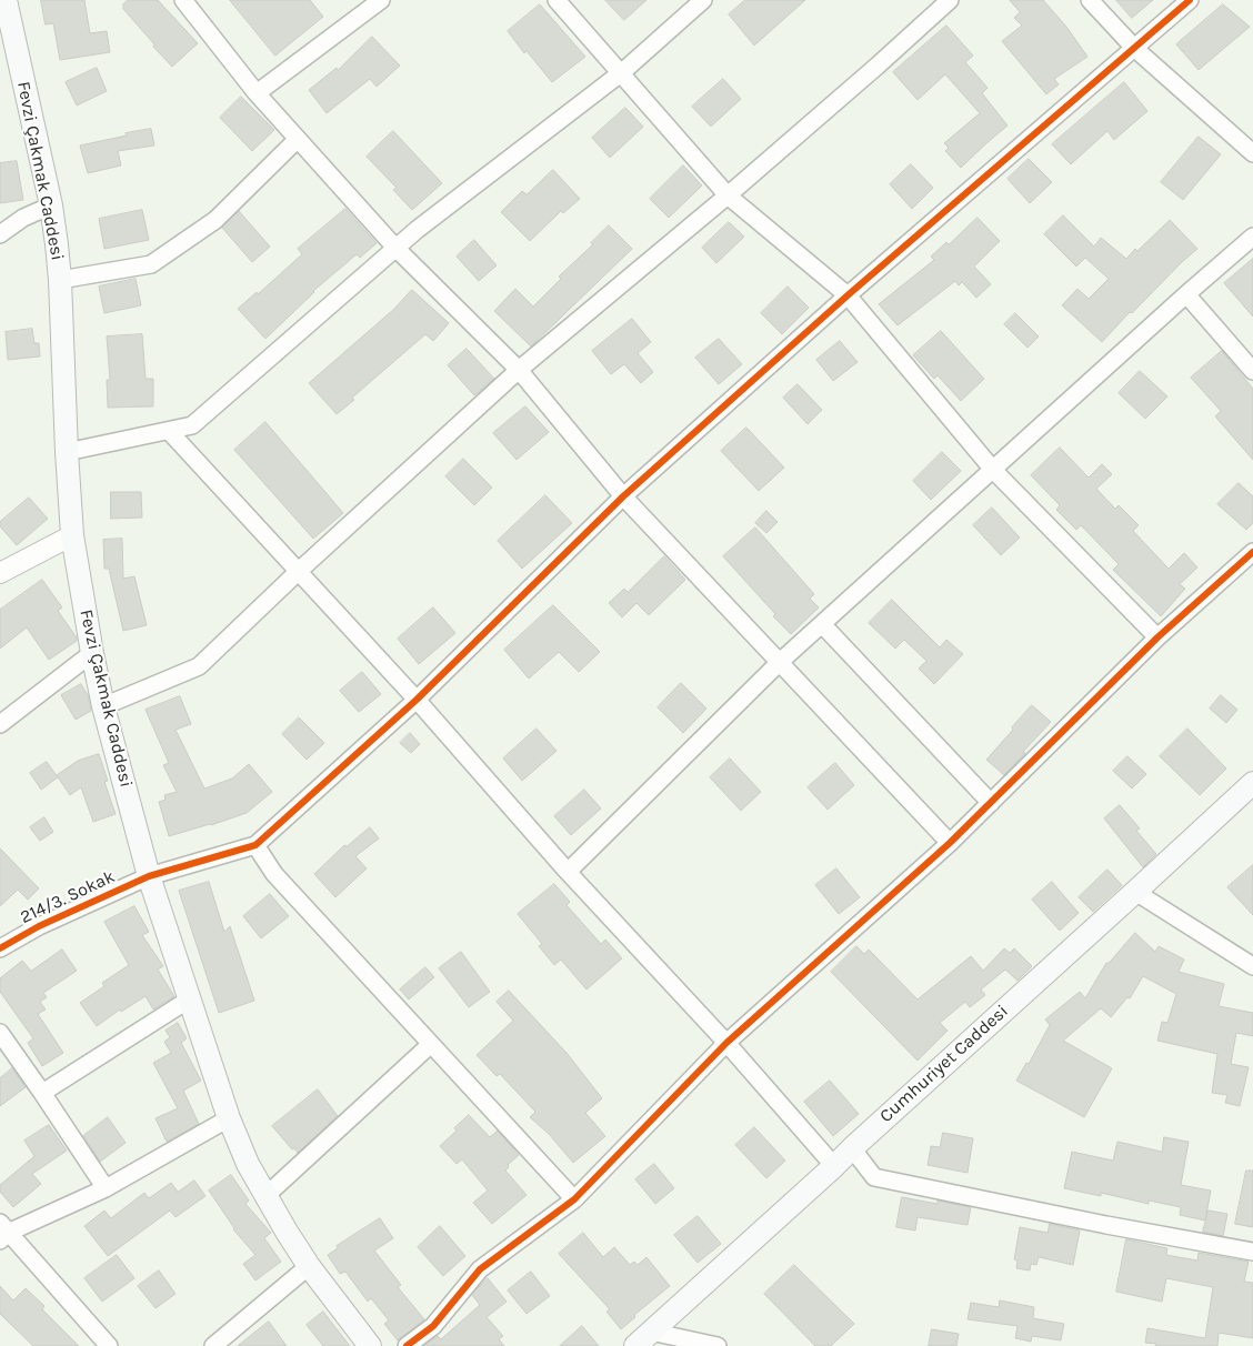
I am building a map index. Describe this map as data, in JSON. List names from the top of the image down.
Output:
{
  "streets": {
    "main road": ["Fevzi Çakmak Caddesi", "Cumhuriyet Caddesi"],
    "street": ["214/3. Sokak"]
  },
  "crossings": [
    ["Fevzi Çakmak Caddesi", "214/3. Sokak"]
  ]
}
